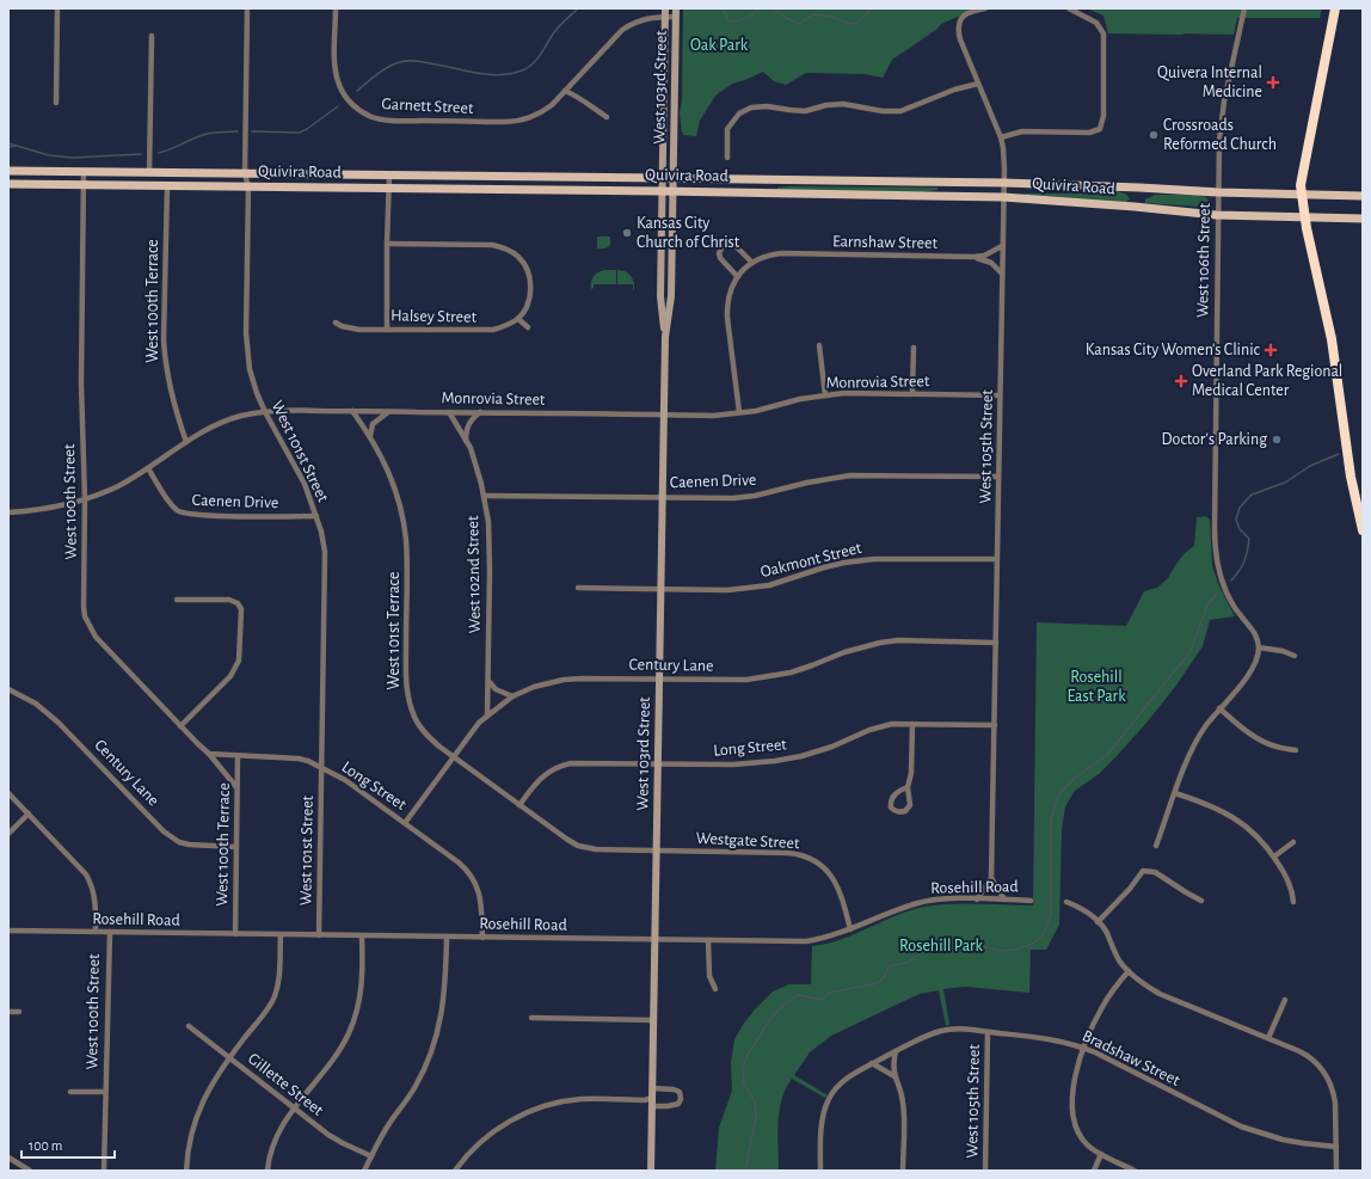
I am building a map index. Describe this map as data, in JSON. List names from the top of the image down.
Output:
{
  "streets": {
    "main road": ["West 103rd Street", "Quivira Road"],
    "street": [
      "Garnett Street",
      "Earnshaw Street",
      "West 106th Street",
      "West 100th Terrace",
      "Halsey Street",
      "Monrovia Street",
      "West 105th Street",
      "West 101st Street",
      "Caenen Drive",
      "West 100th Street",
      "Oakmont Street",
      "West 102nd Street",
      "West 101st Terrace",
      "Century Lane",
      "Long Street",
      "Westgate Street",
      "Rosehill Road",
      "Bradshaw Street",
      "Gillette Street"
    ]
  },
  "crossings": [
    ["West 103rd Street", "Garnett Street"],
    ["West 103rd Street", "Quivira Road"],
    ["West 103rd Street", "Monrovia Street"],
    ["West 103rd Street", "Caenen Drive"],
    ["West 103rd Street", "Oakmont Street"],
    ["West 103rd Street", "West 101st Terrace"],
    ["West 103rd Street", "Century Lane"],
    ["West 103rd Street", "Long Street"],
    ["West 103rd Street", "Westgate Street"],
    ["West 103rd Street", "Rosehill Road"],
    ["Quivira Road", "West 106th Street"],
    ["Quivira Road", "West 100th Terrace"],
    ["Quivira Road", "West 105th Street"],
    ["Quivira Road", "West 101st Street"],
    ["Quivira Road", "West 100th Street"],
    ["Earnshaw Street", "West 105th Street"],
    ["West 100th Terrace", "Monrovia Street"],
    ["West 100th Terrace", "West 100th Street"],
    ["West 100th Terrace", "Century Lane"],
    ["West 100th Terrace", "Long Street"],
    ["West 100th Terrace", "Rosehill Road"],
    ["Monrovia Street", "West 105th Street"],
    ["Monrovia Street", "West 101st Street"],
    ["Monrovia Street", "Caenen Drive"],
    ["Monrovia Street", "West 100th Street"],
    ["Monrovia Street", "West 102nd Street"],
    ["Monrovia Street", "West 101st Terrace"],
    ["West 105th Street", "Caenen Drive"],
    ["West 105th Street", "Oakmont Street"],
    ["West 105th Street", "Century Lane"],
    ["West 105th Street", "Long Street"],
    ["West 105th Street", "Bradshaw Street"],
    ["West 101st Street", "Caenen Drive"],
    ["West 101st Street", "Long Street"],
    ["West 101st Street", "Rosehill Road"],
    ["Caenen Drive", "West 102nd Street"],
    ["West 100th Street", "Rosehill Road"],
    ["West 102nd Street", "Century Lane"],
    ["West 101st Terrace", "Century Lane"],
    ["West 101st Terrace", "Long Street"],
    ["West 101st Terrace", "Westgate Street"],
    ["Century Lane", "Long Street"],
    ["Long Street", "Rosehill Road"],
    ["Westgate Street", "Rosehill Road"]
  ],
  "parks": ["Oak Park", "Rosehill East Park", "Rosehill Park"],
  "places": {
    "health": ["Quivera Internal Medicine", "Kansas City Women's Clinic", "Overland Park Regional Medical Center"],
    "other": ["Crossroads Reformed Church", "Kansas City Church of Christ", "Doctor's Parking"]
  },
  "scale_bar": "100 m"
}
